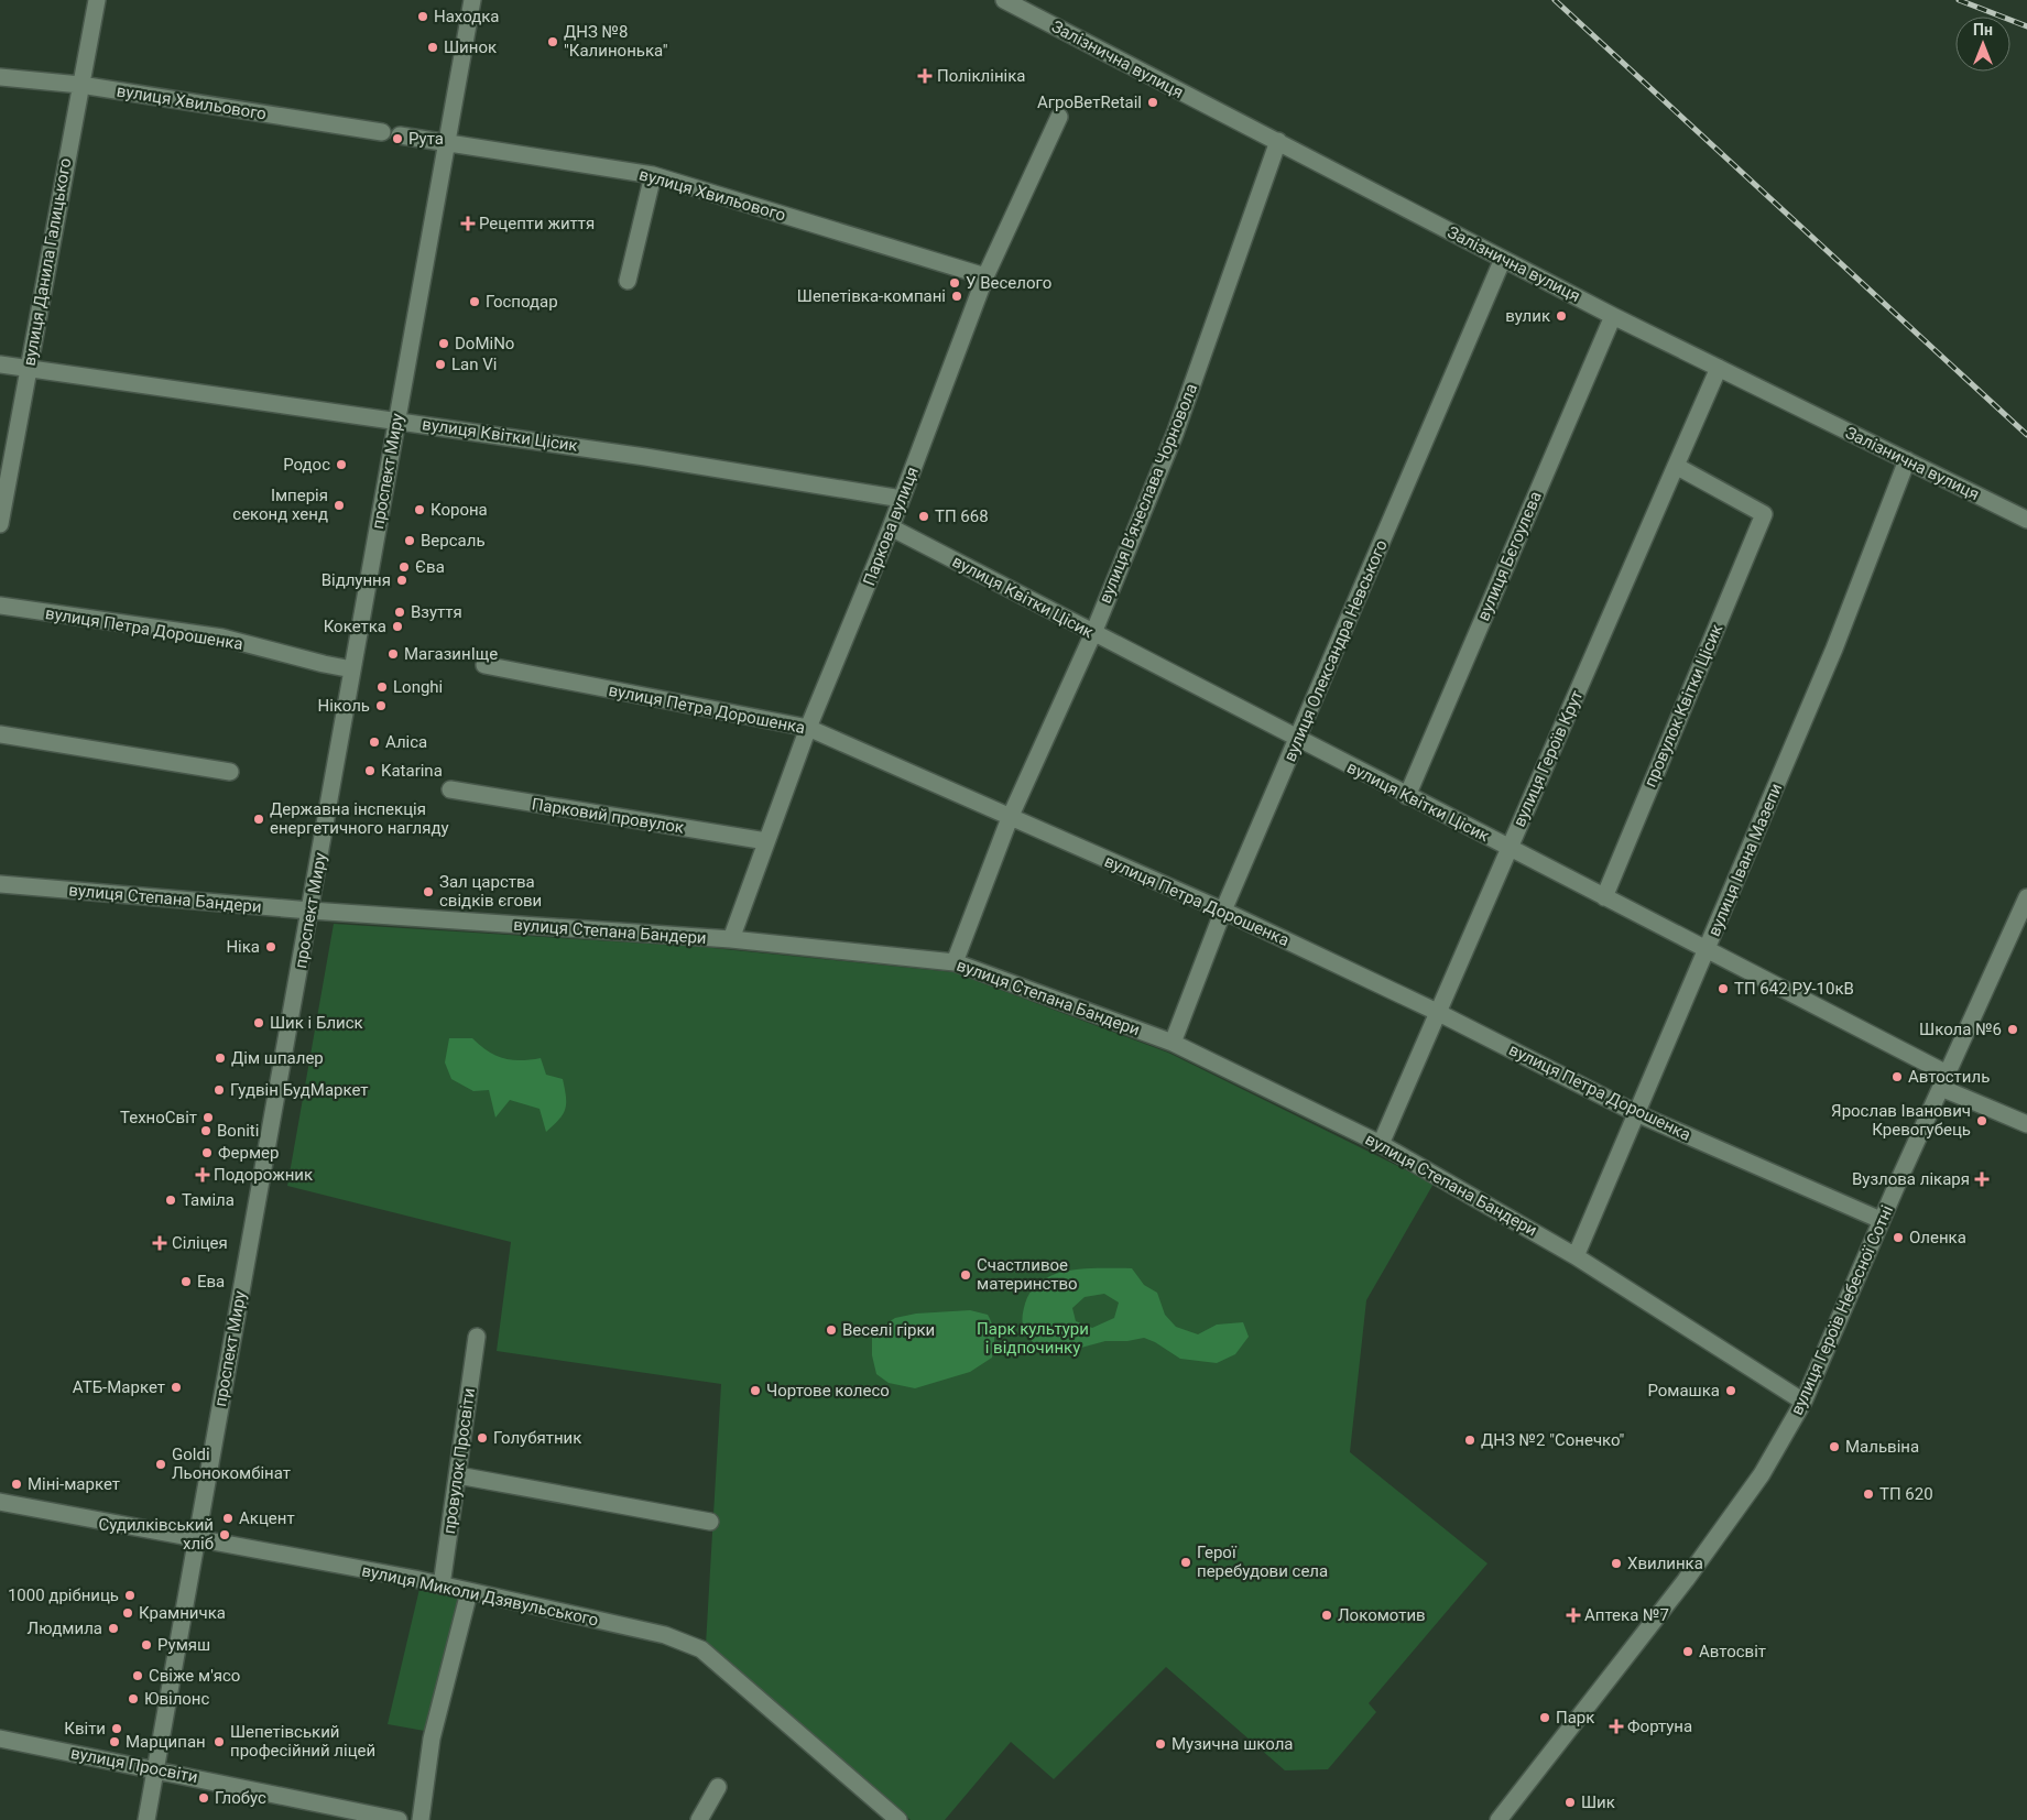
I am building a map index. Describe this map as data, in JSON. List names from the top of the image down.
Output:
{
  "streets": {
    "street": [
      "Залізнична вулиця",
      "вулиця Хвильового",
      "вулиця Данила Галицького",
      "вулиця Квітки Цісик",
      "проспект Миру",
      "вулиця Вʼячеслава Чорновола",
      "Паркова вулиця",
      "вулиця Бєгоулєва",
      "вулиця Петра Дорошенка",
      "вулиця Олександра Невського",
      "провулок Квітки Цісик",
      "вулиця Героїв Крут",
      "Парковий провулок",
      "вулиця Івана Мазепи",
      "вулиця Степана Бандери",
      "вулиця Героїв Небесної Сотні",
      "провулок Просвіти",
      "вулиця Миколи Дзявульського",
      "вулиця Просвіти"
    ]
  },
  "crossings": [
    ["Залізнична вулиця", "вулиця Вʼячеслава Чорновола"],
    ["Залізнична вулиця", "вулиця Бєгоулєва"],
    ["Залізнична вулиця", "вулиця Олександра Невського"],
    ["Залізнична вулиця", "вулиця Героїв Крут"],
    ["Залізнична вулиця", "вулиця Івана Мазепи"],
    ["вулиця Хвильового", "вулиця Данила Галицького"],
    ["вулиця Хвильового", "проспект Миру"],
    ["вулиця Хвильового", "Паркова вулиця"],
    ["вулиця Данила Галицького", "вулиця Квітки Цісик"],
    ["вулиця Квітки Цісик", "проспект Миру"],
    ["вулиця Квітки Цісик", "вулиця Вʼячеслава Чорновола"],
    ["вулиця Квітки Цісик", "Паркова вулиця"],
    ["вулиця Квітки Цісик", "вулиця Бєгоулєва"],
    ["вулиця Квітки Цісик", "вулиця Олександра Невського"],
    ["вулиця Квітки Цісик", "провулок Квітки Цісик"],
    ["вулиця Квітки Цісик", "вулиця Героїв Крут"],
    ["вулиця Квітки Цісик", "вулиця Івана Мазепи"],
    ["вулиця Квітки Цісик", "вулиця Героїв Небесної Сотні"],
    ["проспект Миру", "вулиця Петра Дорошенка"],
    ["проспект Миру", "вулиця Степана Бандери"],
    ["проспект Миру", "вулиця Миколи Дзявульського"],
    ["проспект Миру", "вулиця Просвіти"],
    ["вулиця Вʼячеслава Чорновола", "вулиця Петра Дорошенка"],
    ["вулиця Вʼячеслава Чорновола", "вулиця Степана Бандери"],
    ["Паркова вулиця", "вулиця Петра Дорошенка"],
    ["Паркова вулиця", "Парковий провулок"],
    ["Паркова вулиця", "вулиця Степана Бандери"],
    ["вулиця Петра Дорошенка", "вулиця Олександра Невського"],
    ["вулиця Петра Дорошенка", "вулиця Героїв Крут"],
    ["вулиця Петра Дорошенка", "вулиця Івана Мазепи"],
    ["вулиця Петра Дорошенка", "вулиця Героїв Небесної Сотні"],
    ["вулиця Олександра Невського", "вулиця Степана Бандери"],
    ["провулок Квітки Цісик", "вулиця Героїв Крут"],
    ["вулиця Героїв Крут", "вулиця Степана Бандери"],
    ["вулиця Івана Мазепи", "вулиця Степана Бандери"],
    ["вулиця Степана Бандери", "вулиця Героїв Небесної Сотні"],
    ["провулок Просвіти", "вулиця Миколи Дзявульського"]
  ],
  "parks": ["Парк культури і відпочинку"],
  "places": {
    "other": [
      "Находка",
      "ДНЗ №8 \"Калинонька\"",
      "Шинок",
      "АгроВетRetail",
      "Рута",
      "У Веселого",
      "Шепетівка-компані",
      "Господар",
      "вулик",
      "DoMiNo",
      "Lan Vi",
      "Родос",
      "Імперія секонд хенд",
      "Корона",
      "ТП 668",
      "Версаль",
      "Єва",
      "Відлуння",
      "Взуття",
      "Кокетка",
      "МагазинІще",
      "Longhi",
      "Ніколь",
      "Аліса",
      "Katarina",
      "Державна інспекція енергетичного нагляду",
      "Зал царства свідків єгови",
      "Ніка",
      "ТП 642 РУ-10кВ",
      "Шик і Блиск",
      "Школа №6",
      "Дім шпалер",
      "Автостиль",
      "Гудвін БудМаркет",
      "ТехноСвіт",
      "Ярослав Іванович Кревогубець",
      "Boniti",
      "Фермер",
      "Таміла",
      "Оленка",
      "Счастливое материнство",
      "Ева",
      "Веселі гірки",
      "АТБ-Маркет",
      "Чортове колесо",
      "Ромашка",
      "Голубятник",
      "ДНЗ №2 \"Сонечко\"",
      "Мальвіна",
      "Goldi Льонокомбінат",
      "Міні-маркет",
      "ТП 620",
      "Акцент",
      "Судилківський хліб",
      "Герої перебудови села",
      "Хвилинка",
      "1000 дрібниць",
      "Крамничка",
      "Локомотив",
      "Людмила",
      "Румяш",
      "Автосвіт",
      "Свіже м'ясо",
      "Ювілонс",
      "Парк",
      "Квіти",
      "Марципан",
      "Шепетівський професійний ліцей",
      "Музична школа",
      "Глобус",
      "Шик"
    ],
    "health": [
      "Поліклініка",
      "Рецепти життя",
      "Подорожник",
      "Вузлова лікаря",
      "Сіліцея",
      "Аптека №7",
      "Фортуна"
    ]
  },
  "north": "top"
}
